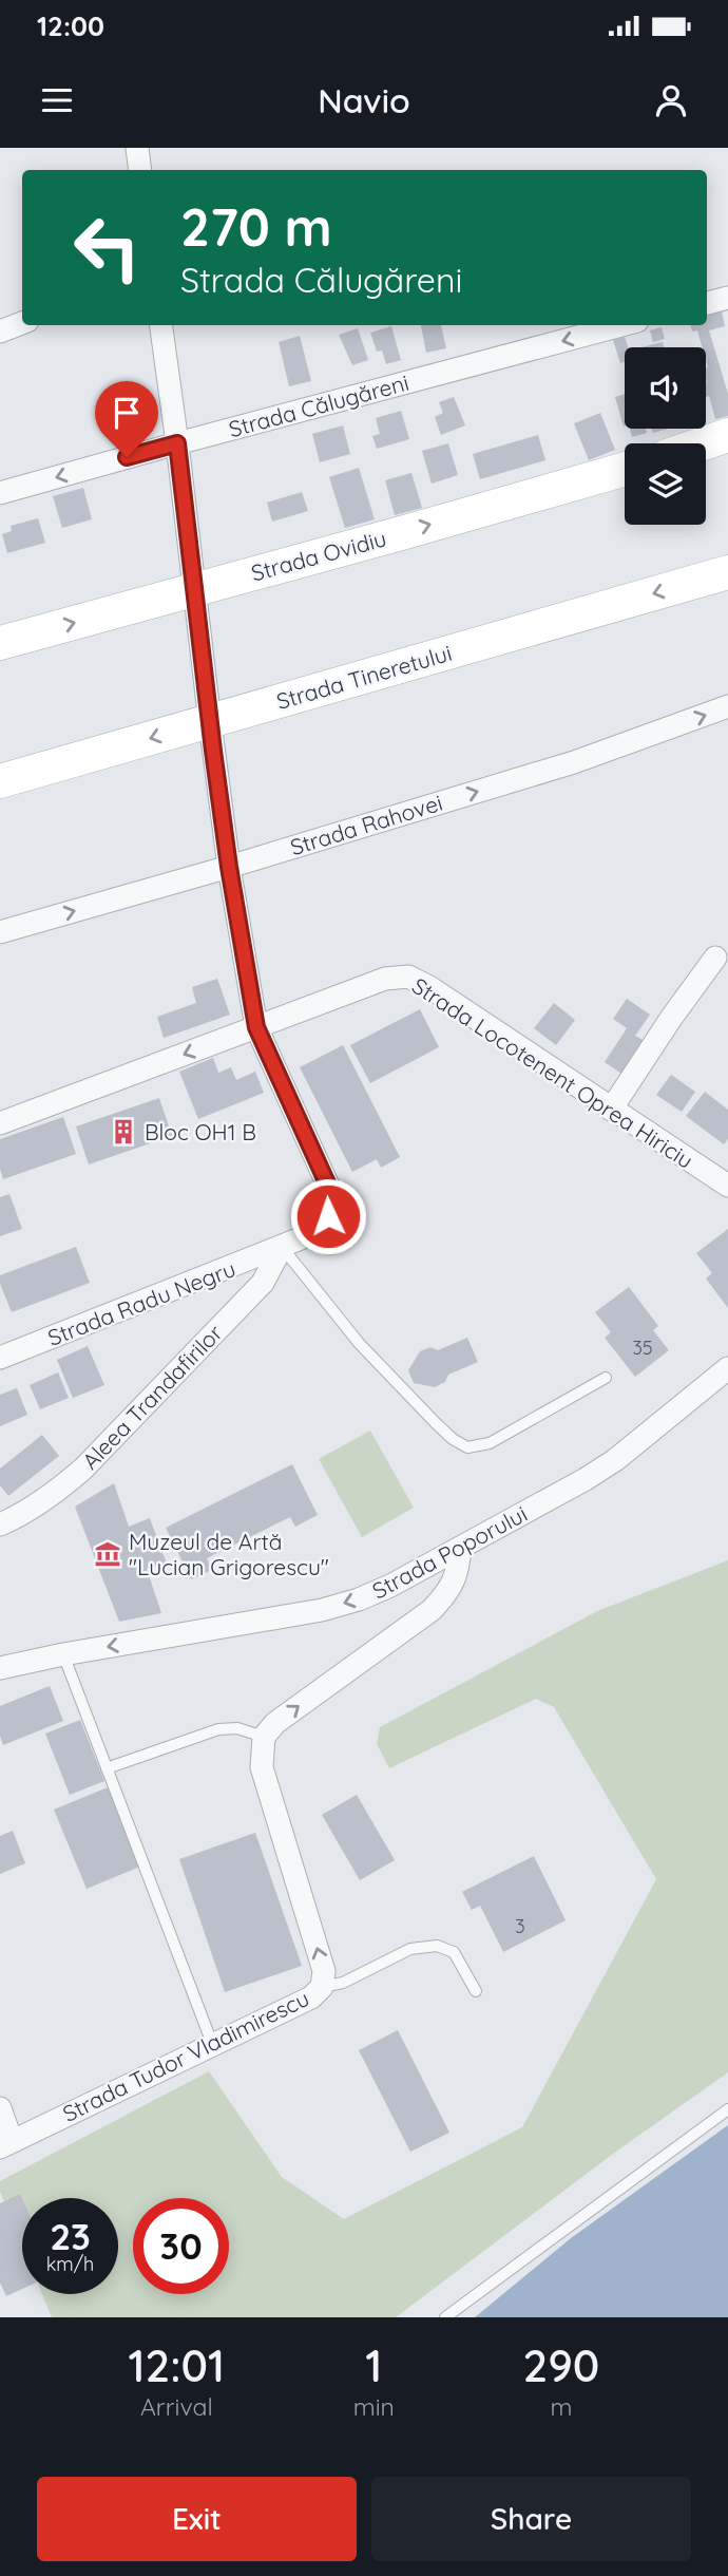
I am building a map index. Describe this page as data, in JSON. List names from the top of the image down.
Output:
{
  "streets": {
    "main road": ["Strada Ovidiu", "Strada Tineretului"],
    "street": [
      "Strada Călugăreni",
      "Strada Rahovei",
      "Strada Locotenent Oprea Hiriciu",
      "Strada Radu Negru",
      "Aleea Trandafirilor",
      "Strada Poporului",
      "Strada Tudor Vladimirescu"
    ]
  },
  "crossings": [
    ["Strada Călugăreni", "Strada Radu Negru"],
    ["Strada Ovidiu", "Strada Radu Negru"],
    ["Strada Tineretului", "Strada Radu Negru"],
    ["Strada Rahovei", "Strada Radu Negru"],
    ["Strada Locotenent Oprea Hiriciu", "Strada Radu Negru"],
    ["Strada Radu Negru", "Aleea Trandafirilor"]
  ],
  "one_way": [
    "Strada Călugăreni",
    "Strada Ovidiu",
    "Strada Tineretului",
    "Strada Rahovei",
    "Strada Poporului",
    "Strada Tudor Vladimirescu"
  ],
  "places": {
    "building": ["Bloc OH1 B"],
    "museum": ["Muzeul de Artă \"Lucian Grigorescu\""]
  },
  "house_numbers": ["35", "3"],
  "page": {
    "status": "12:00",
    "header": "Navio",
    "turn": ["270 m", "Strada Călugăreni"],
    "speed": "23 km/h",
    "limit": "30",
    "eta": [
      "12:01",
      "Arrival",
      "1",
      "min",
      "290",
      "m"
    ],
    "buttons": ["Exit", "Share"]
  }
}
